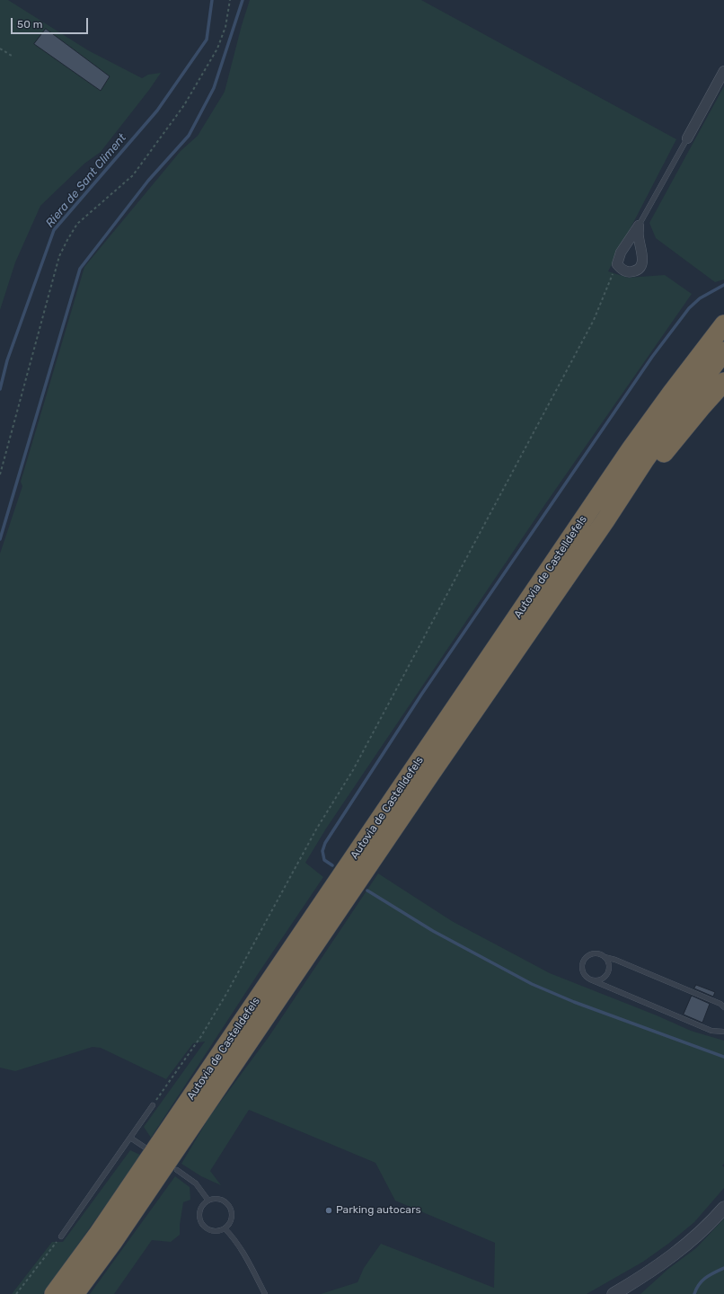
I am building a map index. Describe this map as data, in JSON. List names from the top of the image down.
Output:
{
  "streets": {
    "highway": ["Autovia de Castelldefels"]
  },
  "water": ["Riera de Sant Climent"],
  "places": ["Parking autocars"],
  "scale_bar": "50 m"
}
